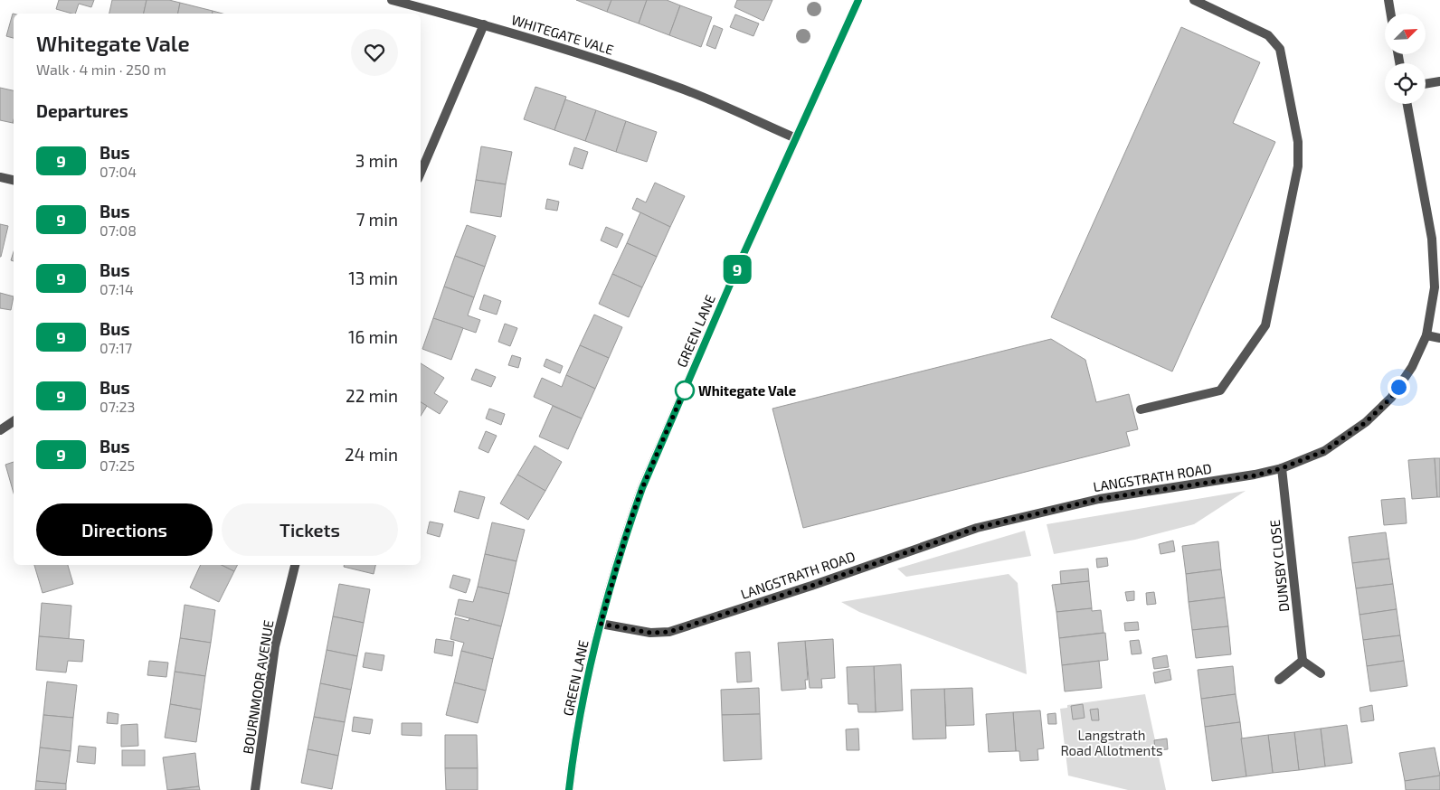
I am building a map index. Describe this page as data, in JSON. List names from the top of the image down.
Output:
{
  "streets": {
    "street": [
      "WHITEGATE VALE",
      "GREEN LANE",
      "LANGSTRATH ROAD",
      "DUNSBY CLOSE",
      "BOURNMOOR AVENUE"
    ]
  },
  "crossings": [
    ["WHITEGATE VALE", "GREEN LANE"],
    ["GREEN LANE", "LANGSTRATH ROAD"],
    ["LANGSTRATH ROAD", "DUNSBY CLOSE"]
  ],
  "parks": ["Langstrath Road Allotments"],
  "places": ["Whitegate Vale"],
  "lines": ["bus line 9"],
  "north": "top right",
  "page": {
    "on_map": "9",
    "heading": [
      ["Whitegate Vale", "Walk · 4 min · 250 m"],
      "Departures"
    ],
    "list": [
      {
        "mark": "9",
        "name": "Bus",
        "note": "07:04",
        "value": "3 min"
      },
      {
        "mark": "9",
        "name": "Bus",
        "note": "07:08",
        "value": "7 min"
      },
      {
        "mark": "9",
        "name": "Bus",
        "note": "07:14",
        "value": "13 min"
      },
      {
        "mark": "9",
        "name": "Bus",
        "note": "07:17",
        "value": "16 min"
      },
      {
        "mark": "9",
        "name": "Bus",
        "note": "07:23",
        "value": "22 min"
      },
      {
        "mark": "9",
        "name": "Bus",
        "note": "07:25",
        "value": "24 min"
      }
    ],
    "buttons": ["Directions", "Tickets"]
  }
}
